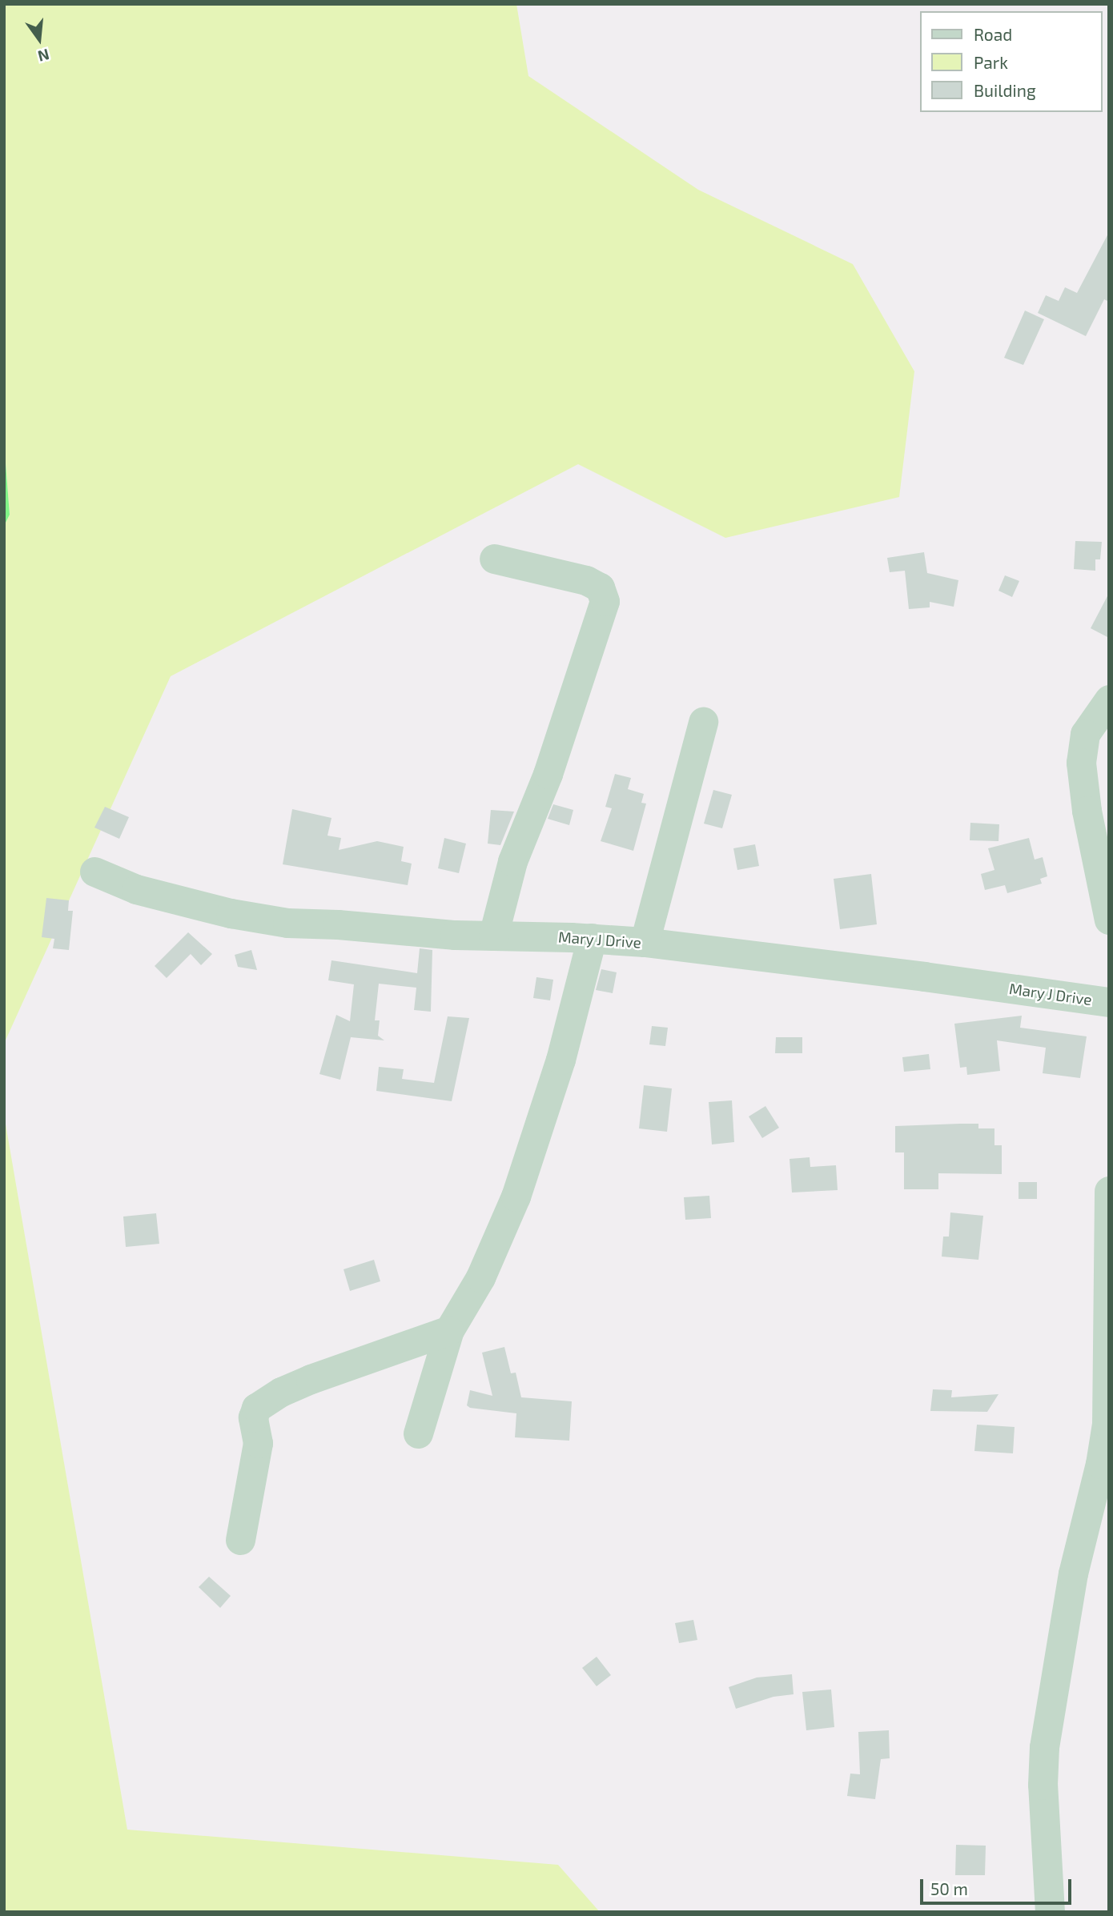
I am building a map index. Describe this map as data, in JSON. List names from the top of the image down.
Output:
{
  "streets": {
    "street": ["Mary J Drive"]
  },
  "legend": ["Road", "Park", "Building"],
  "scale_bar": "50 m",
  "north": "bottom"
}
